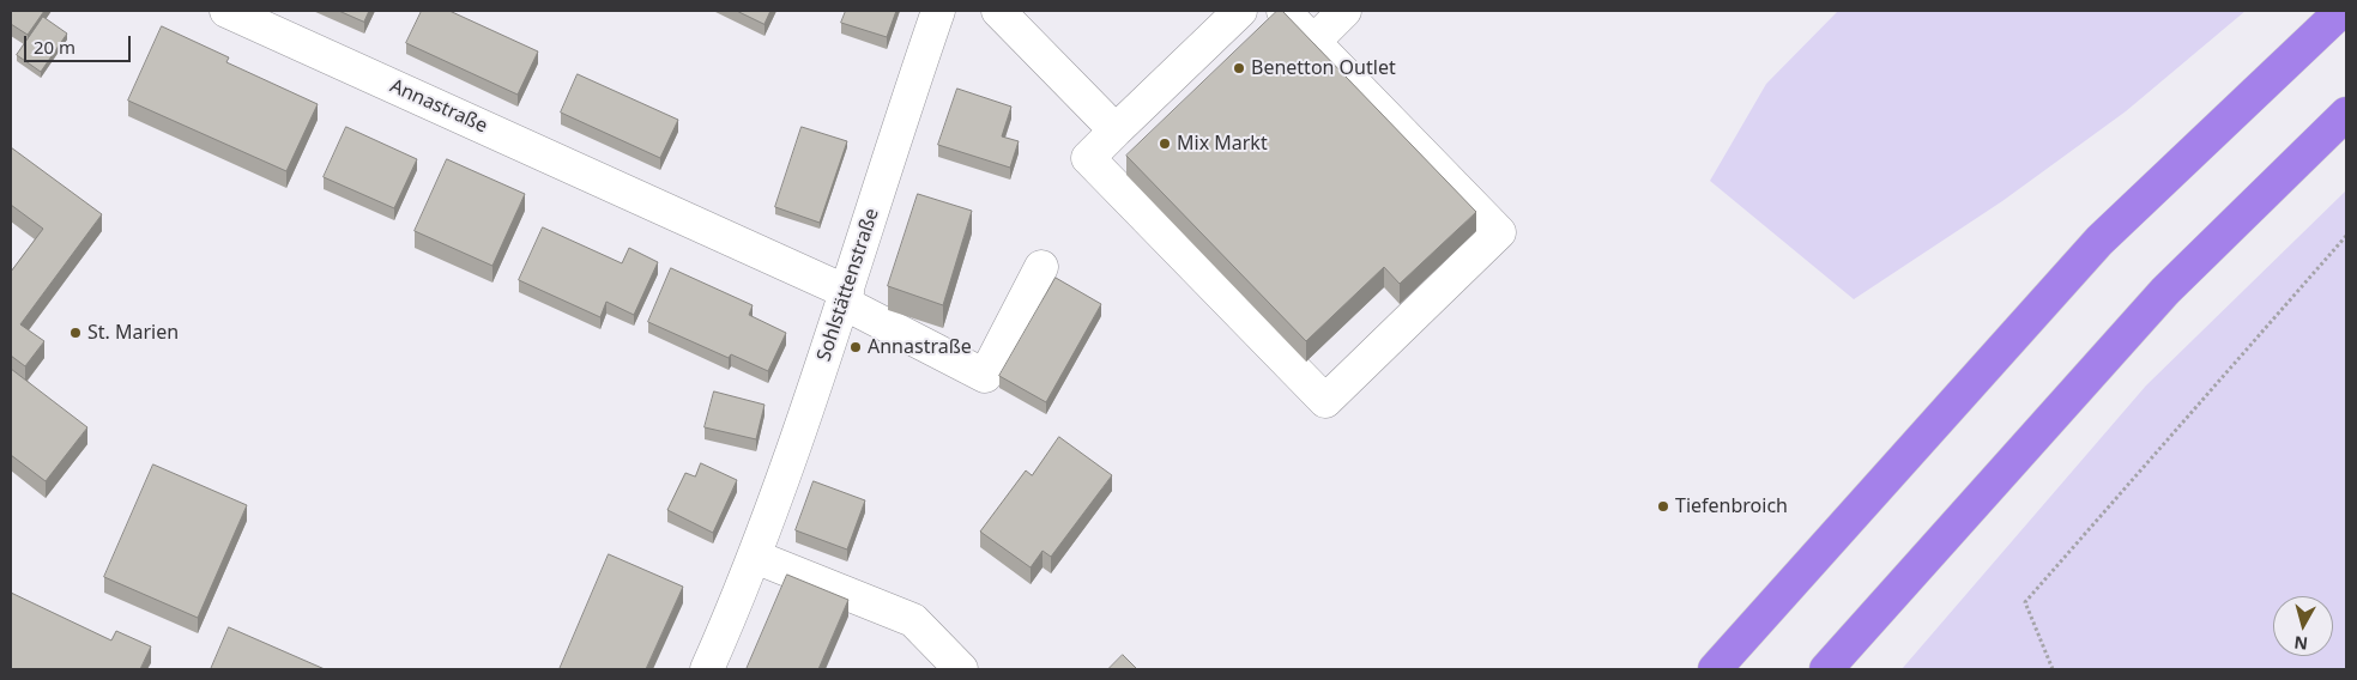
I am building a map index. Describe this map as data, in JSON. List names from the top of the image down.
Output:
{
  "streets": {
    "street": ["Annastraße", "Sohlstättenstraße"]
  },
  "crossings": [
    ["Annastraße", "Sohlstättenstraße"]
  ],
  "places": [
    "Benetton Outlet",
    "Mix Markt",
    "St. Marien",
    "Annastraße",
    "Tiefenbroich"
  ],
  "scale_bar": "20 m",
  "north": "bottom"
}
